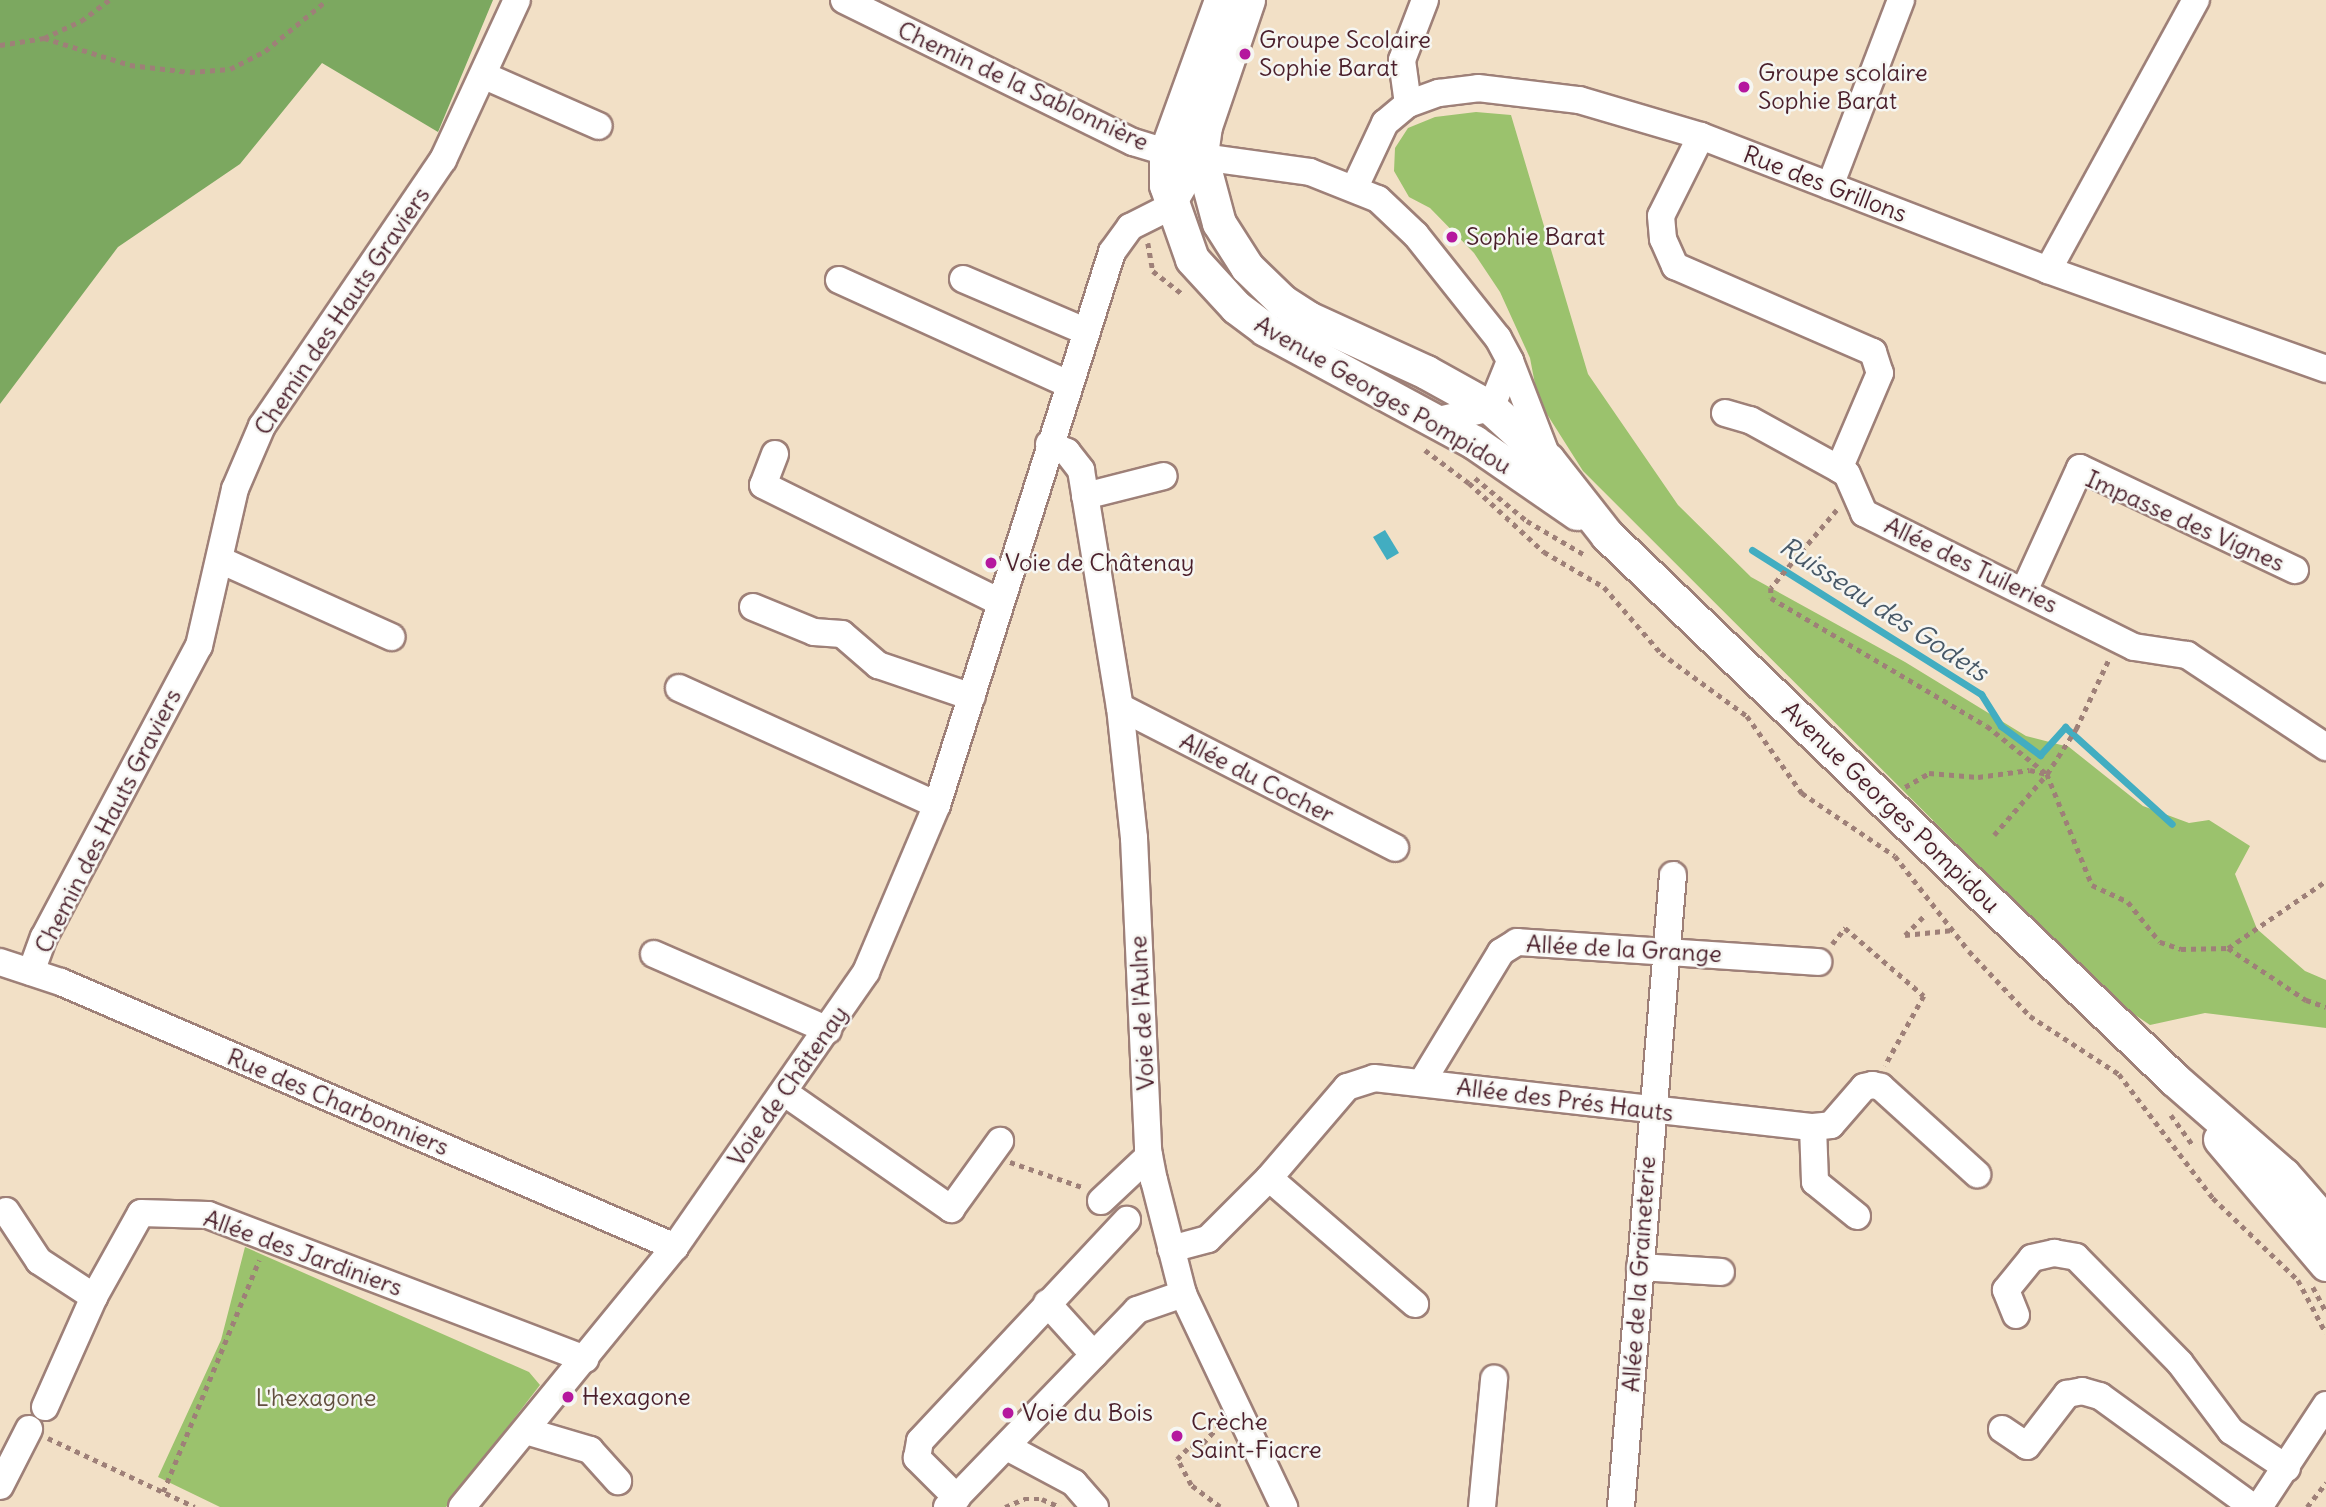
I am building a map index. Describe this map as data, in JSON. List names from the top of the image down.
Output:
{
  "streets": {
    "main road": ["Avenue Georges Pompidou"],
    "street": [
      "Chemin de la Sablonnière",
      "Rue des Grillons",
      "Chemin des Hauts Graviers",
      "Impasse des Vignes",
      "Allée des Tuileries",
      "Allée du Cocher",
      "Allée de la Grange",
      "Voie de l'Aulne",
      "Voie de Châtenay",
      "Allée des Prés Hauts",
      "Rue des Charbonniers",
      "Allée des Jardiniers",
      "Allée de la Graineterie"
    ]
  },
  "crossings": [
    ["Chemin de la Sablonnière", "Avenue Georges Pompidou"],
    ["Chemin de la Sablonnière", "Voie de Châtenay"],
    ["Chemin des Hauts Graviers", "Rue des Charbonniers"],
    ["Avenue Georges Pompidou", "Voie de Châtenay"],
    ["Impasse des Vignes", "Allée des Tuileries"],
    ["Allée du Cocher", "Voie de l'Aulne"],
    ["Allée de la Grange", "Allée des Prés Hauts"],
    ["Allée de la Grange", "Allée de la Graineterie"],
    ["Voie de l'Aulne", "Voie de Châtenay"],
    ["Voie de l'Aulne", "Allée des Prés Hauts"],
    ["Voie de Châtenay", "Rue des Charbonniers"],
    ["Voie de Châtenay", "Allée des Jardiniers"],
    ["Allée des Prés Hauts", "Allée de la Graineterie"]
  ],
  "water": ["Ruisseau des Godets"],
  "parks": ["L'hexagone"],
  "places": [
    "Groupe Scolaire Sophie Barat",
    "Groupe scolaire Sophie Barat",
    "Sophie Barat",
    "Voie de Châtenay",
    "Hexagone",
    "Voie du Bois",
    "Crèche Saint-Fiacre"
  ]
}
